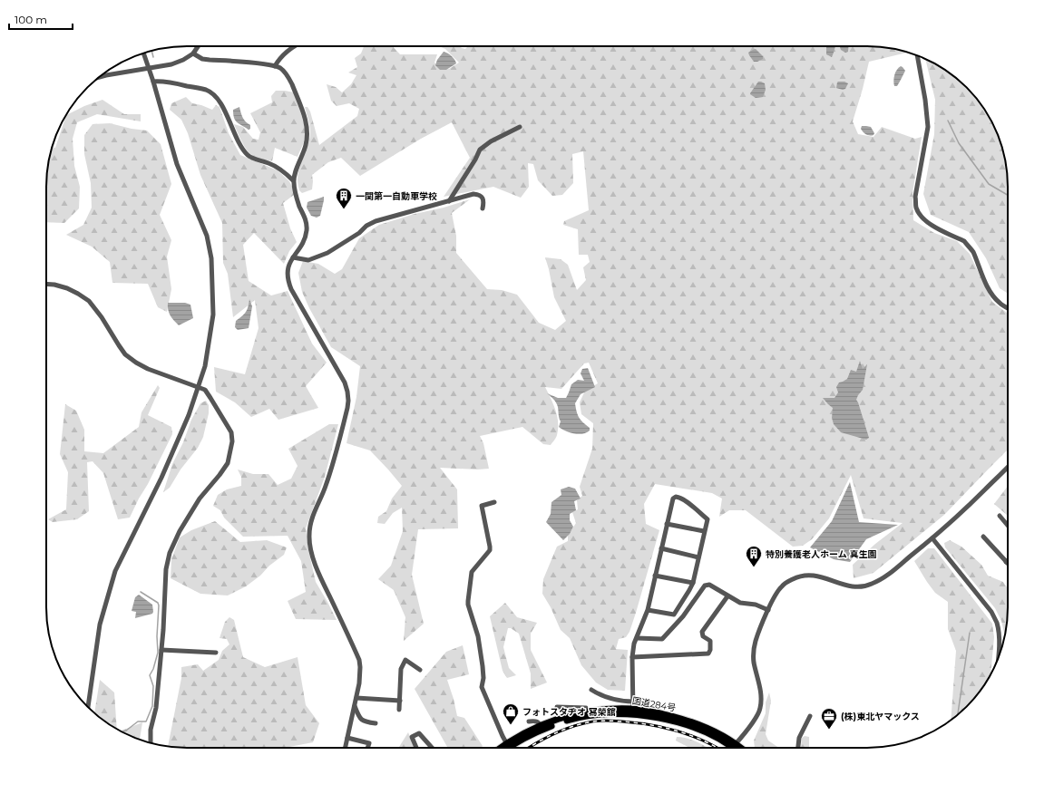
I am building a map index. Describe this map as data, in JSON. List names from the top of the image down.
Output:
{
  "streets": {
    "highway": ["国道284号"]
  },
  "places": {
    "building": ["一関第一自動車学校", "特別養護老人ホーム 真生園"],
    "shop": ["フォトスタヂオ 冩榮舘"],
    "office": ["(株)東北ヤマックス"]
  },
  "scale_bar": "100 m"
}
